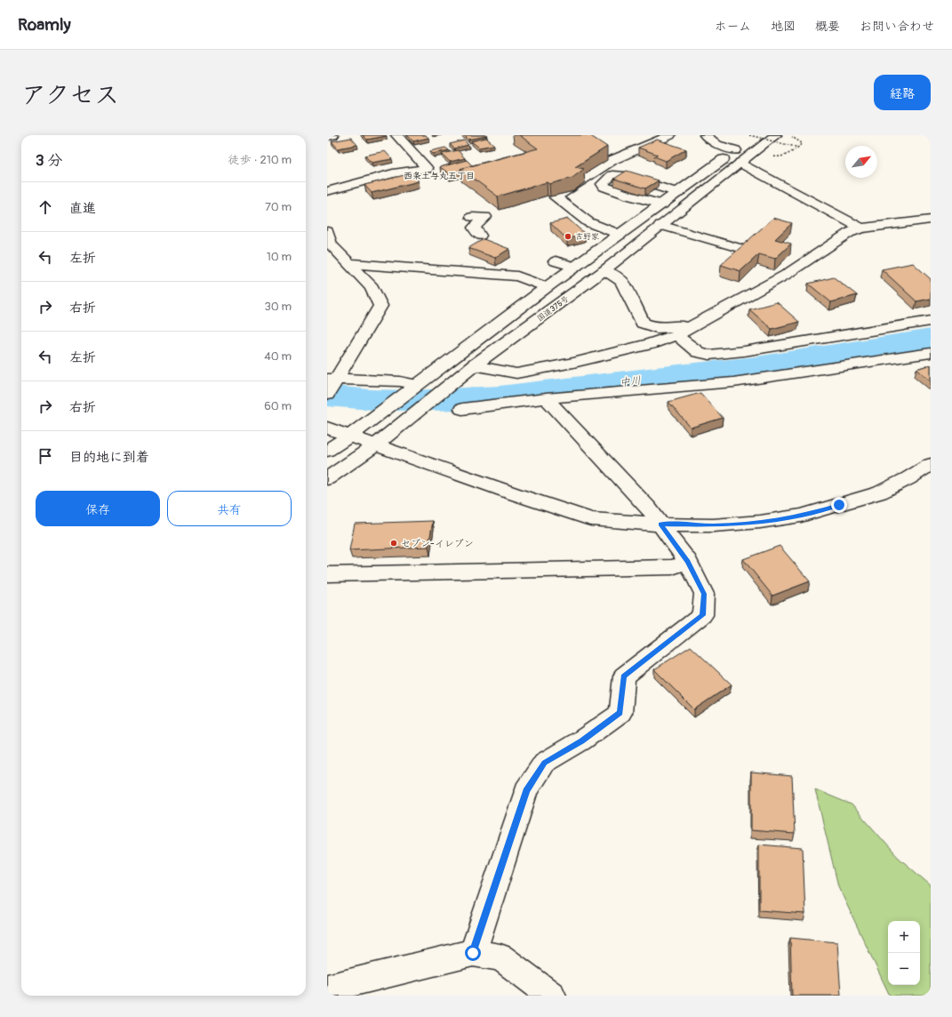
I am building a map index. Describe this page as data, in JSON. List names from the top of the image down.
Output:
{
  "streets": {
    "main road": ["国道375号"]
  },
  "districts": ["西条土与丸五丁目"],
  "water": ["中川"],
  "places": ["吉野家", "セブン-イレブン"],
  "north": "top right",
  "page": {
    "header": "Roamly",
    "nav": [
      "ホーム",
      "地図",
      "概要",
      "お問い合わせ"
    ],
    "title": "アクセス",
    "buttons": [
      "経路",
      ["保存", "共有"]
    ],
    "heading": ["3 分", "徒歩 · 210 m"],
    "list": [
      ["直進", "70 m"],
      ["左折", "10 m"],
      ["右折", "30 m"],
      ["左折", "40 m"],
      ["右折", "60 m"],
      "目的地に到着"
    ],
    "map_buttons": ["+", "−"]
  }
}
